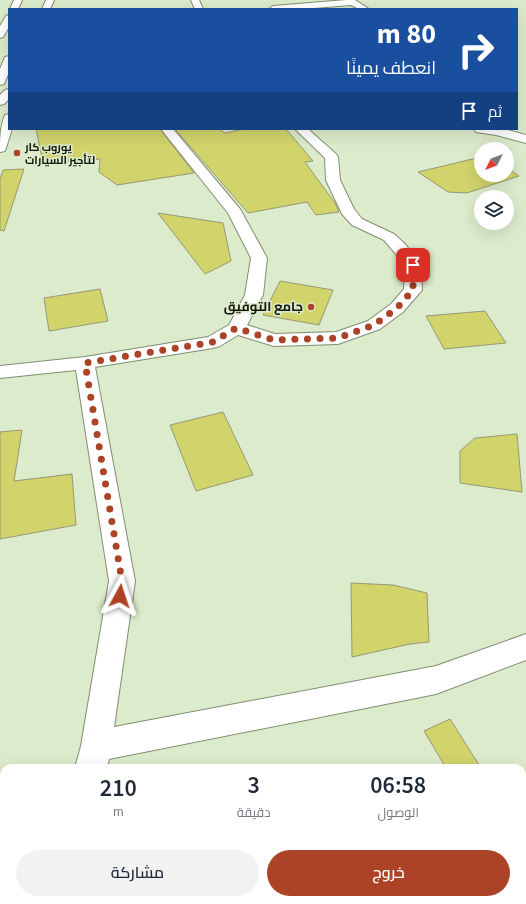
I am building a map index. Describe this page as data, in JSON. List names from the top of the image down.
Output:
{
  "places": ["يوروب كار لتأجير السيارات", "جامع التوفيق"],
  "north": "bottom left",
  "page": {
    "turn": ["80 m", "انعطف يمينًا"],
    "then": "ثم",
    "eta": [
      "06:58",
      "الوصول",
      "3",
      "دقيقة",
      "210",
      "m"
    ],
    "buttons": ["خروج", "مشاركة"]
  }
}
